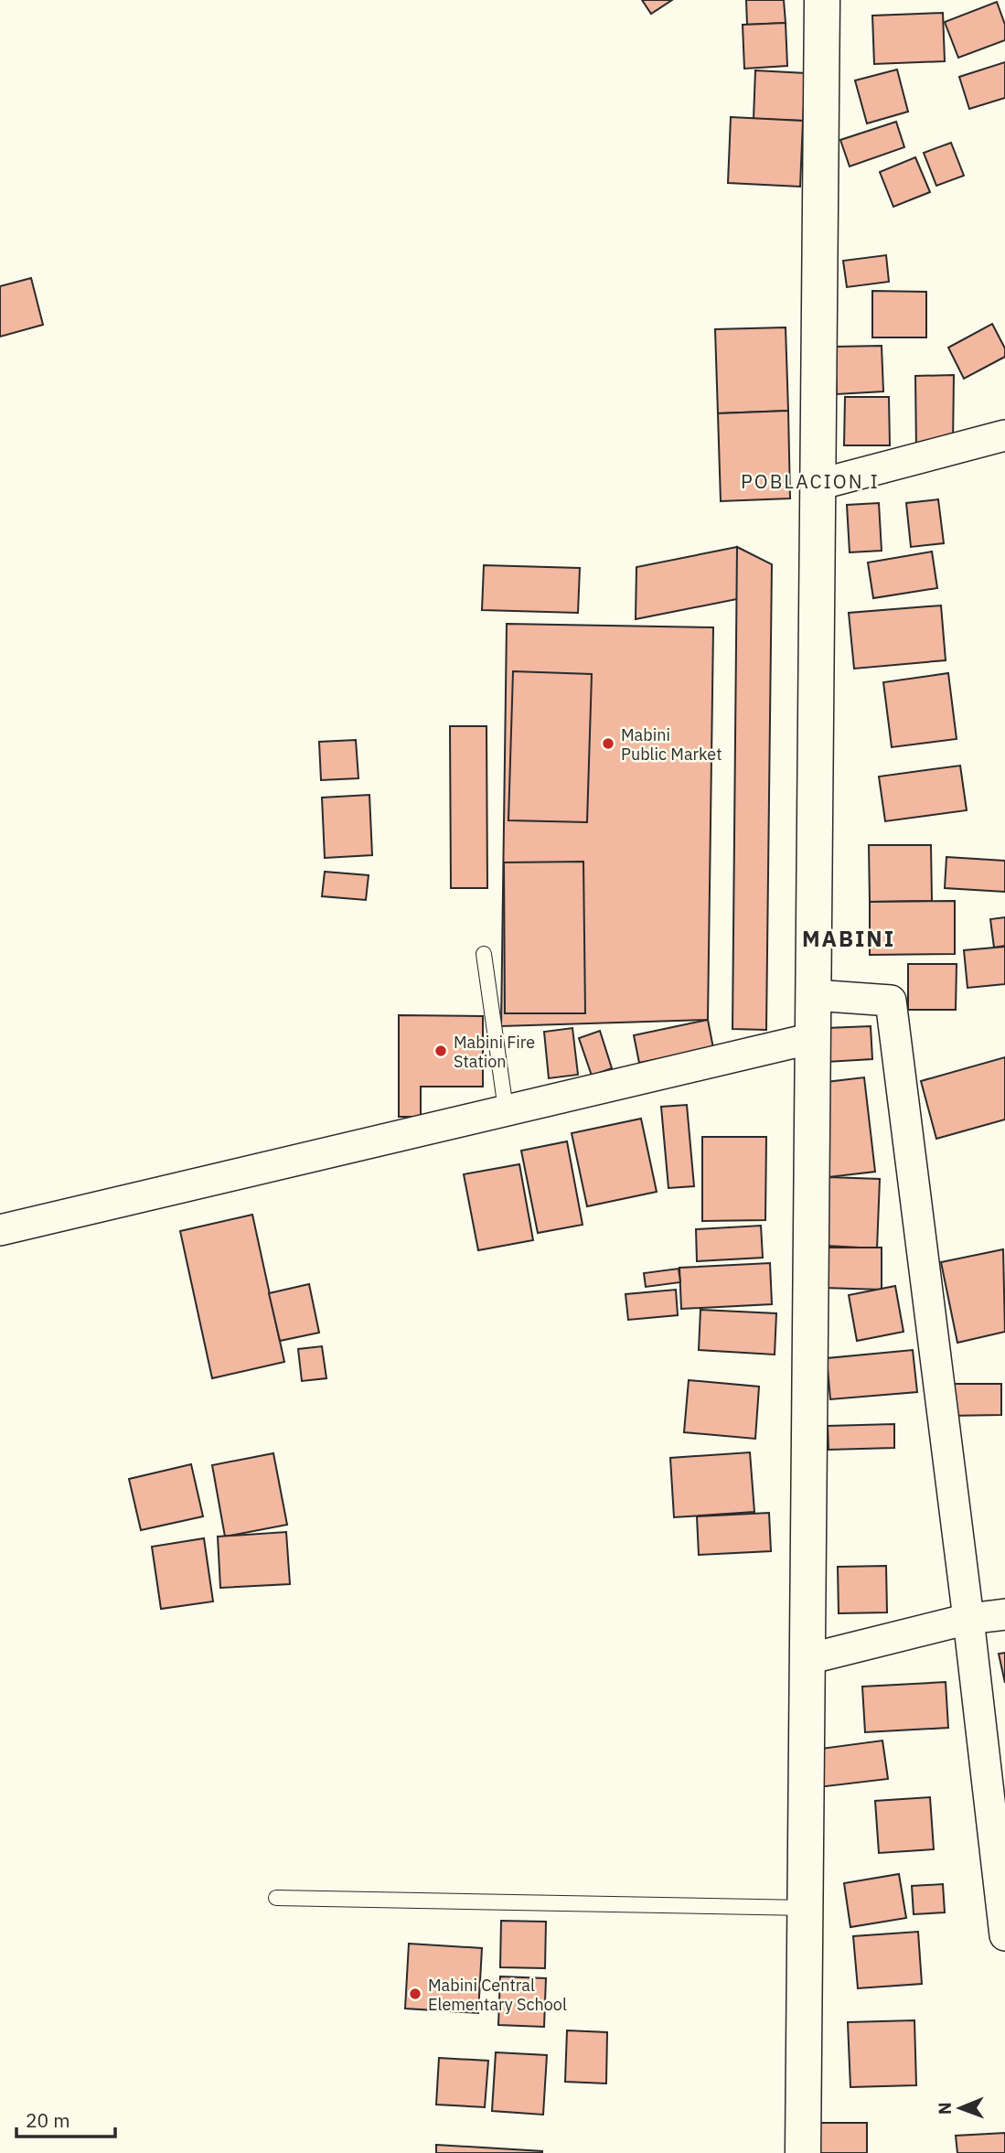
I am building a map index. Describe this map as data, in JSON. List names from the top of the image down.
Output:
{
  "districts": ["POBLACION I", "MABINI"],
  "places": ["Mabini Public Market", "Mabini Fire Station", "Mabini Central Elementary School"],
  "scale_bar": "20 m",
  "north": "left"
}
